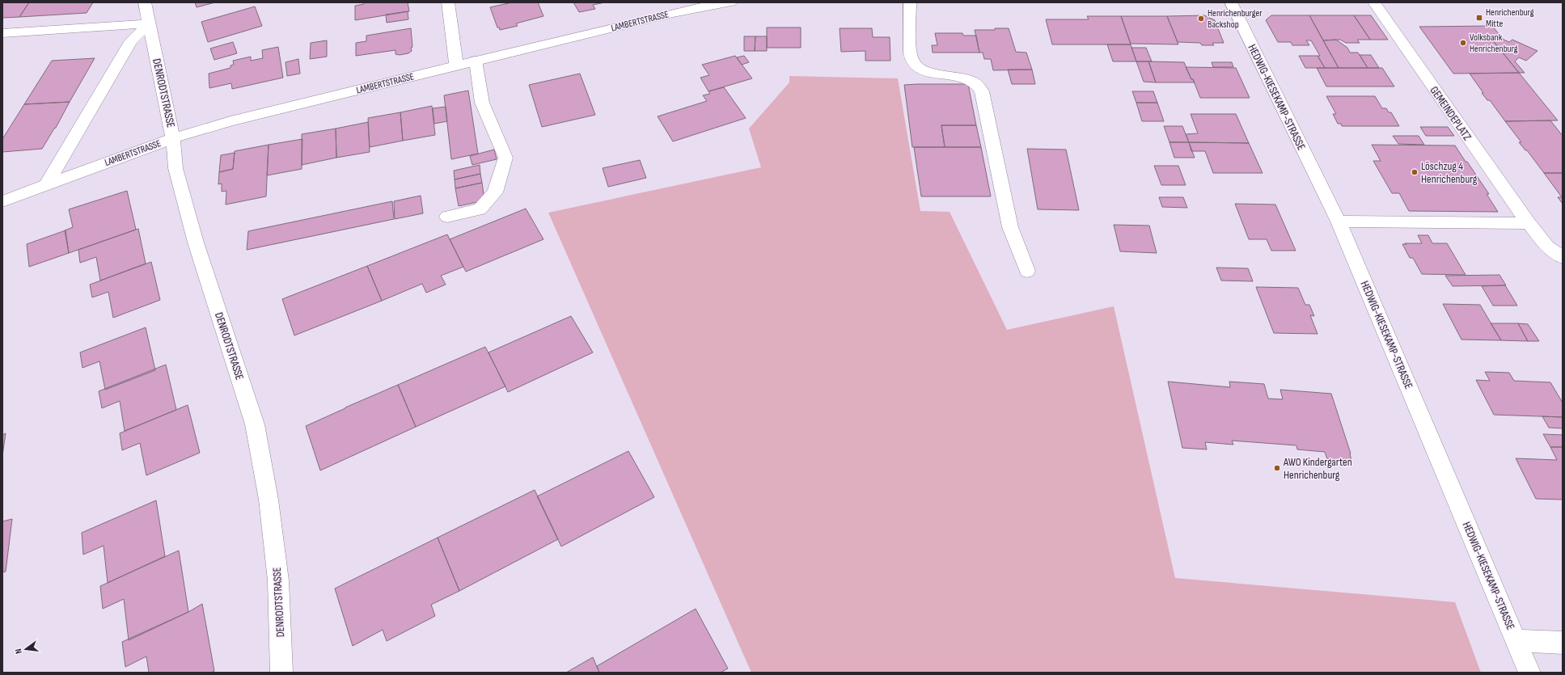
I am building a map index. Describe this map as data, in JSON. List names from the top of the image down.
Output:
{
  "streets": {
    "street": [
      "LAMBERTSTRASSE",
      "DENRODTSTRASSE",
      "HEDWIG-KIESEKAMP-STRASSE",
      "GEMEINDEPLATZ"
    ]
  },
  "crossings": [
    ["LAMBERTSTRASSE", "DENRODTSTRASSE"]
  ],
  "places": {
    "transit": ["Henrichenburg Mitte"],
    "other": [
      "Henrichenburger Backshop",
      "Volksbank Henrichenburg",
      "Löschzug 4 Henrichenburg",
      "AWO Kindergarten Henrichenburg"
    ]
  },
  "north": "left"
}
